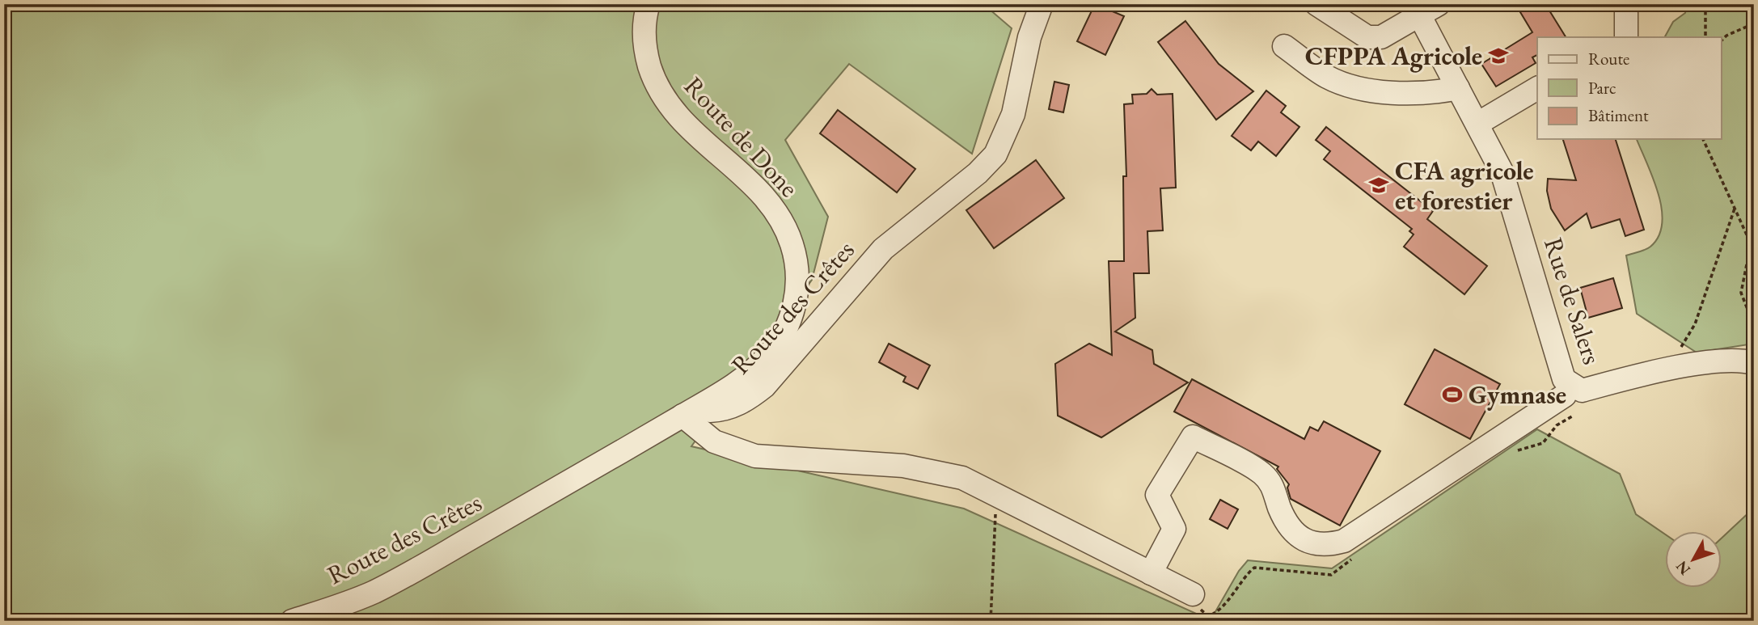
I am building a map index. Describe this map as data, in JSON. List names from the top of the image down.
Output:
{
  "streets": {
    "street": ["Route de Done", "Rue de Salers", "Route des Crêtes"]
  },
  "crossings": [
    ["Route de Done", "Route des Crêtes"]
  ],
  "places": {
    "school or university": ["CFPPA Agricole", "CFA agricole et forestier"],
    "sports": ["Gymnase"]
  },
  "legend": ["Route", "Parc", "Bâtiment"],
  "north": "bottom left"
}
